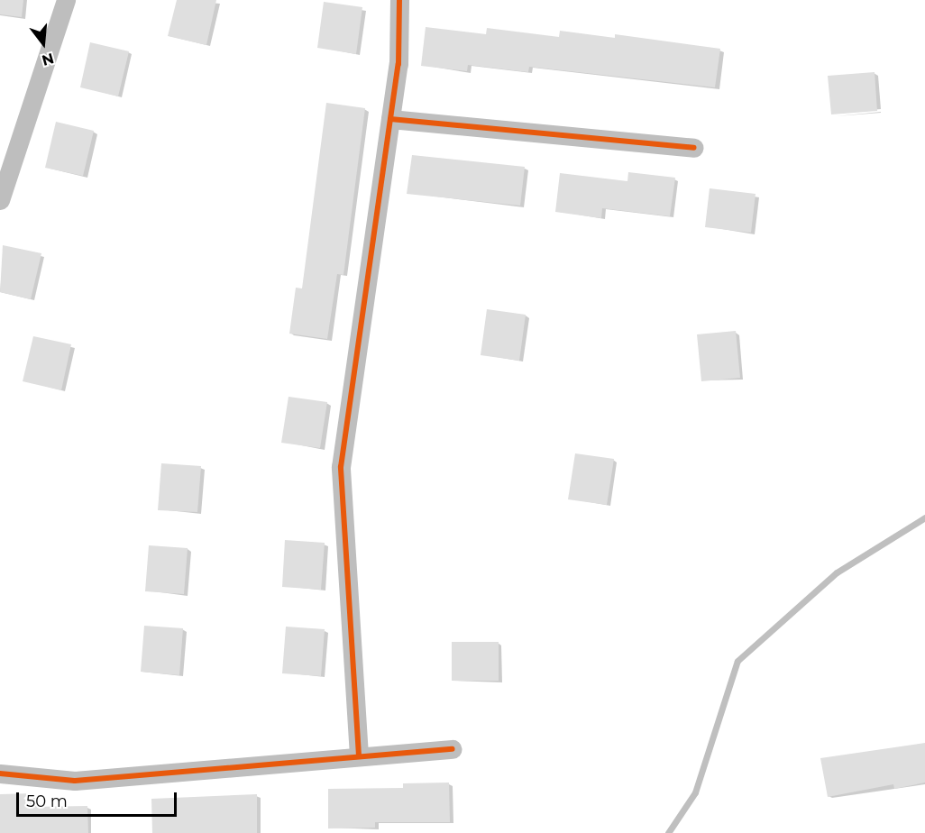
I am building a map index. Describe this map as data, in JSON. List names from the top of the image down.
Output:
{
  "scale_bar": "50 m",
  "north": "bottom"
}
